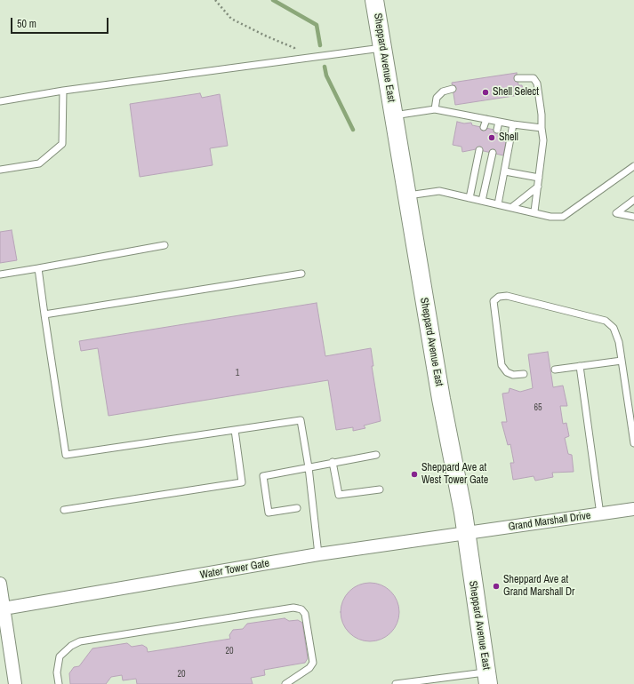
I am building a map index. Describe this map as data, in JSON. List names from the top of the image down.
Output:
{
  "streets": {
    "main road": ["Sheppard Avenue East"],
    "street": ["Grand Marshall Drive", "Water Tower Gate"]
  },
  "crossings": [
    ["Sheppard Avenue East", "Grand Marshall Drive"],
    ["Sheppard Avenue East", "Water Tower Gate"],
    ["Grand Marshall Drive", "Water Tower Gate"]
  ],
  "places": [
    "Shell Select",
    "Shell",
    "Sheppard Ave at West Tower Gate",
    "Sheppard Ave at Grand Marshall Dr"
  ],
  "house_numbers": [
    "1",
    "65",
    "20",
    "20"
  ],
  "scale_bar": "50 m"
}
